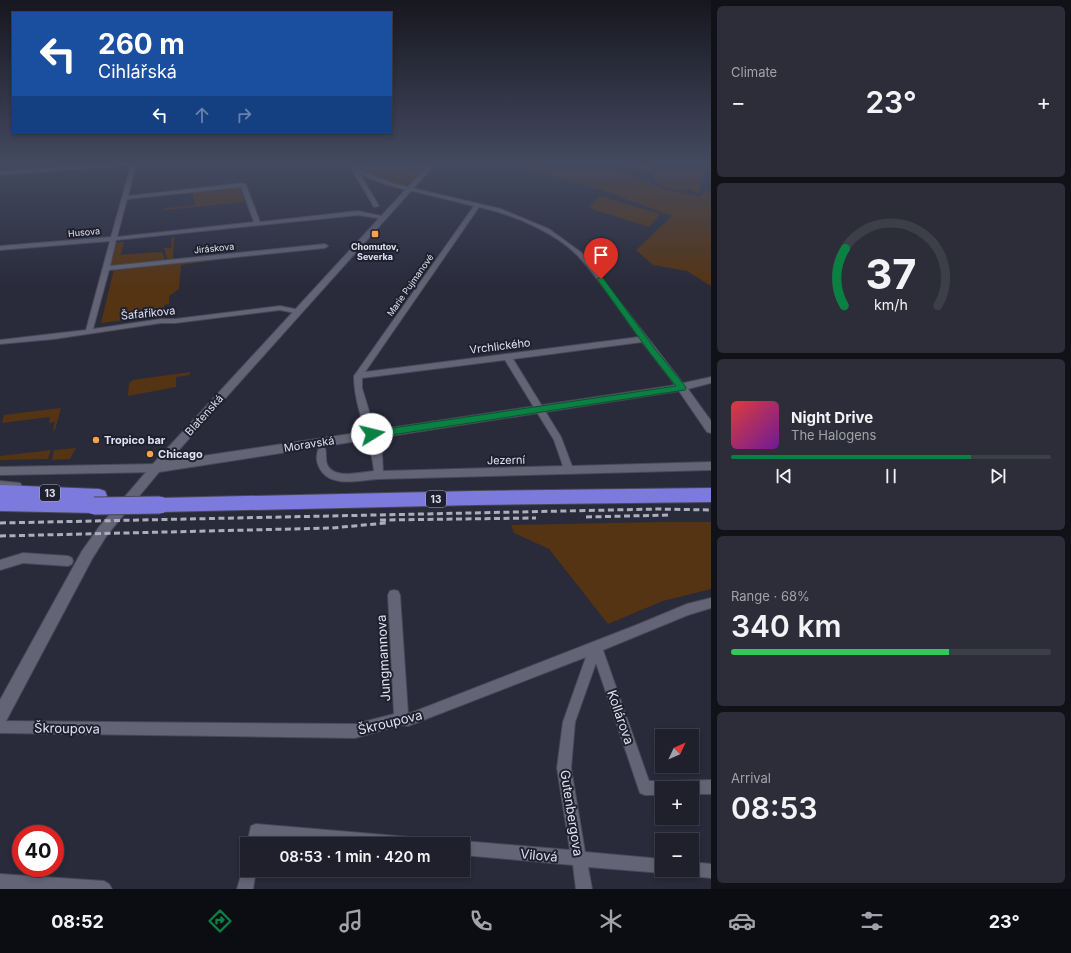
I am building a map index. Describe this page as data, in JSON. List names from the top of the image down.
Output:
{
  "streets": {
    "highway": ["13"],
    "street": [
      "Husova",
      "Jiráskova",
      "Marie Pujmanové",
      "Šafaříkova",
      "Vrchlického",
      "Blatenská",
      "Moravská",
      "Jezerní",
      "Jungmannova",
      "Kollárova",
      "Škroupova",
      "Gutenbergova",
      "Vilová"
    ]
  },
  "crossings": [
    ["Husova", "Blatenská"],
    ["Marie Pujmanové", "Vrchlického"],
    ["Šafaříkova", "Blatenská"],
    ["Blatenská", "Moravská"],
    ["Jungmannova", "Škroupova"],
    ["Kollárova", "Škroupova"],
    ["Kollárova", "Gutenbergova"],
    ["Škroupova", "Gutenbergova"],
    ["Gutenbergova", "Vilová"]
  ],
  "places": {
    "transit": ["Chomutov, Severka"],
    "other": ["Tropico bar", "Chicago"]
  },
  "north": "top right",
  "page": {
    "tile": [
      "Climate",
      ["Range · 68%", "340 km"],
      ["Arrival", "08:53"]
    ],
    "turn": ["260 m", "Cihlářská"],
    "heat": ["−", "23°", "+"],
    "song": ["Night Drive", "The Halogens"],
    "map_buttons": ["+", "−"],
    "limit": "40",
    "trip": "08:53 · 1 min · 420 m",
    "tabs": ["08:52", "23°"],
    "gauge": ["37", "km/h"]
  }
}
